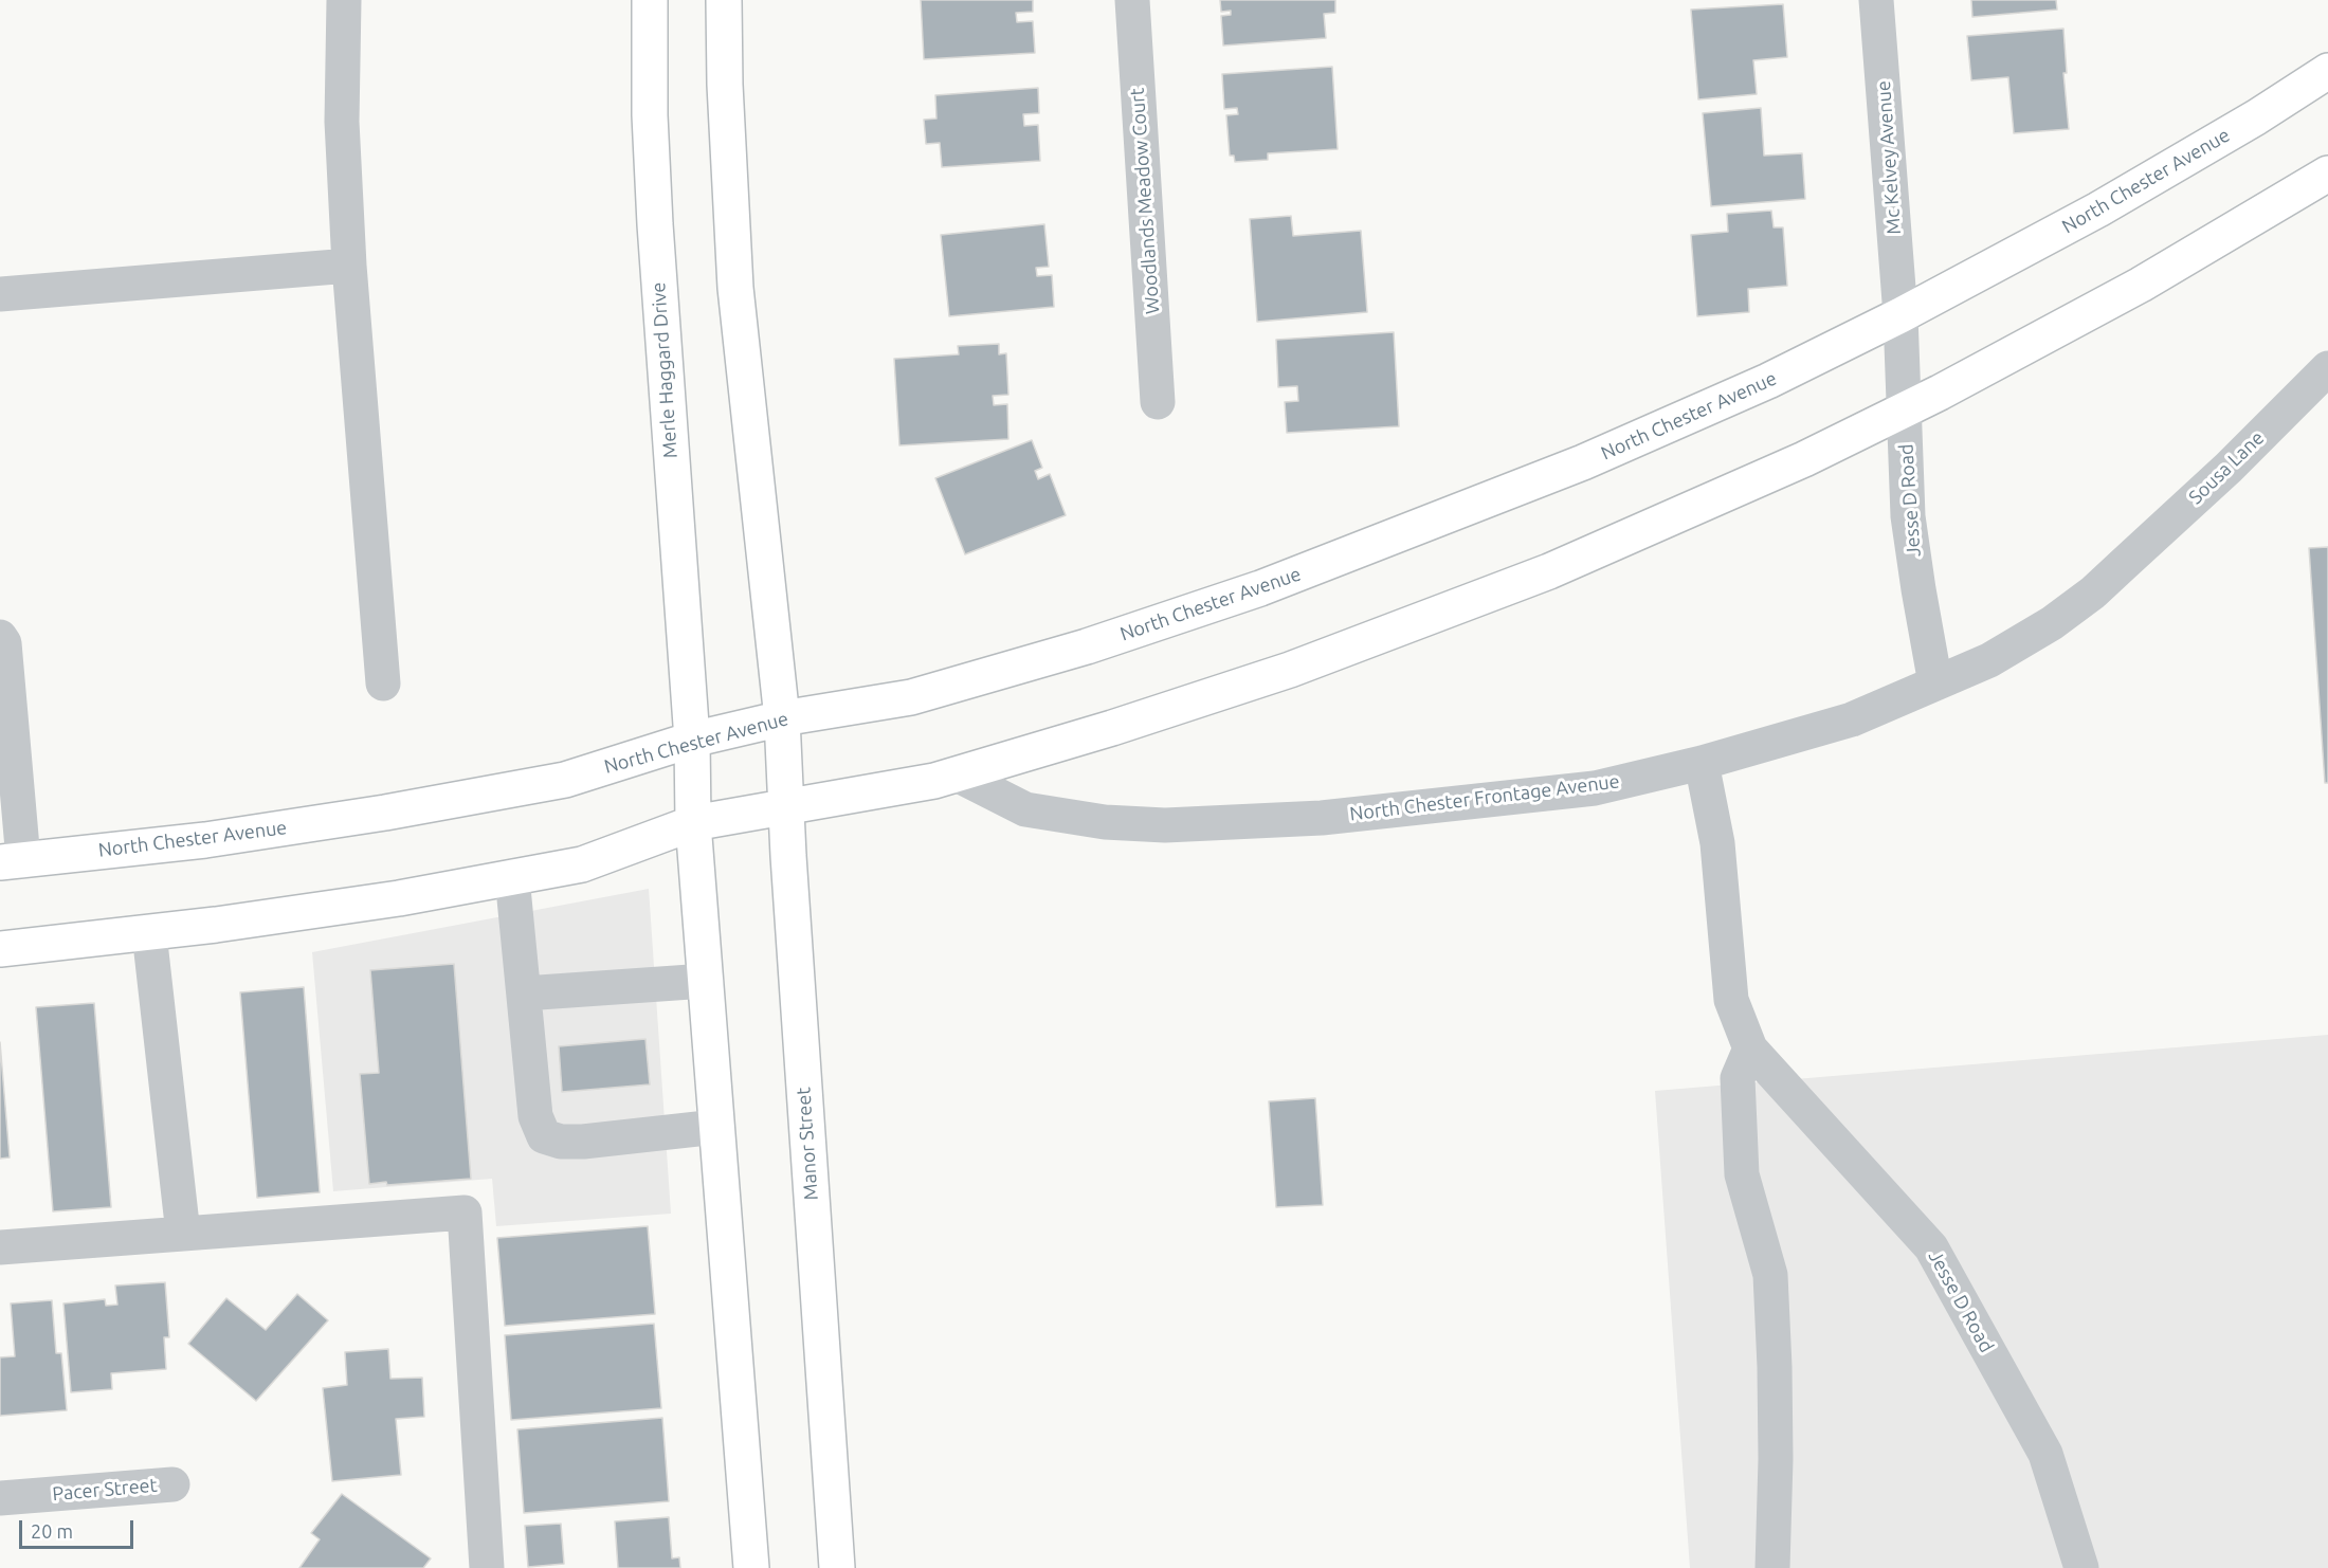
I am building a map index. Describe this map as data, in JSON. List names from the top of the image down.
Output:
{
  "streets": {
    "main road": ["North Chester Avenue", "Merle Haggard Drive", "Manor Street"],
    "street": [
      "Mc Kelvey Avenue",
      "Woodlands Meadow Court",
      "Sousa Lane",
      "Jesse D Road",
      "North Chester Frontage Avenue",
      "Pacer Street"
    ]
  },
  "crossings": [
    ["Mc Kelvey Avenue", "North Chester Avenue"],
    ["Mc Kelvey Avenue", "Jesse D Road"],
    ["North Chester Avenue", "Merle Haggard Drive"],
    ["North Chester Avenue", "Jesse D Road"],
    ["North Chester Avenue", "Manor Street"],
    ["Sousa Lane", "North Chester Frontage Avenue"],
    ["Jesse D Road", "North Chester Frontage Avenue"]
  ],
  "scale_bar": "20 m"
}
